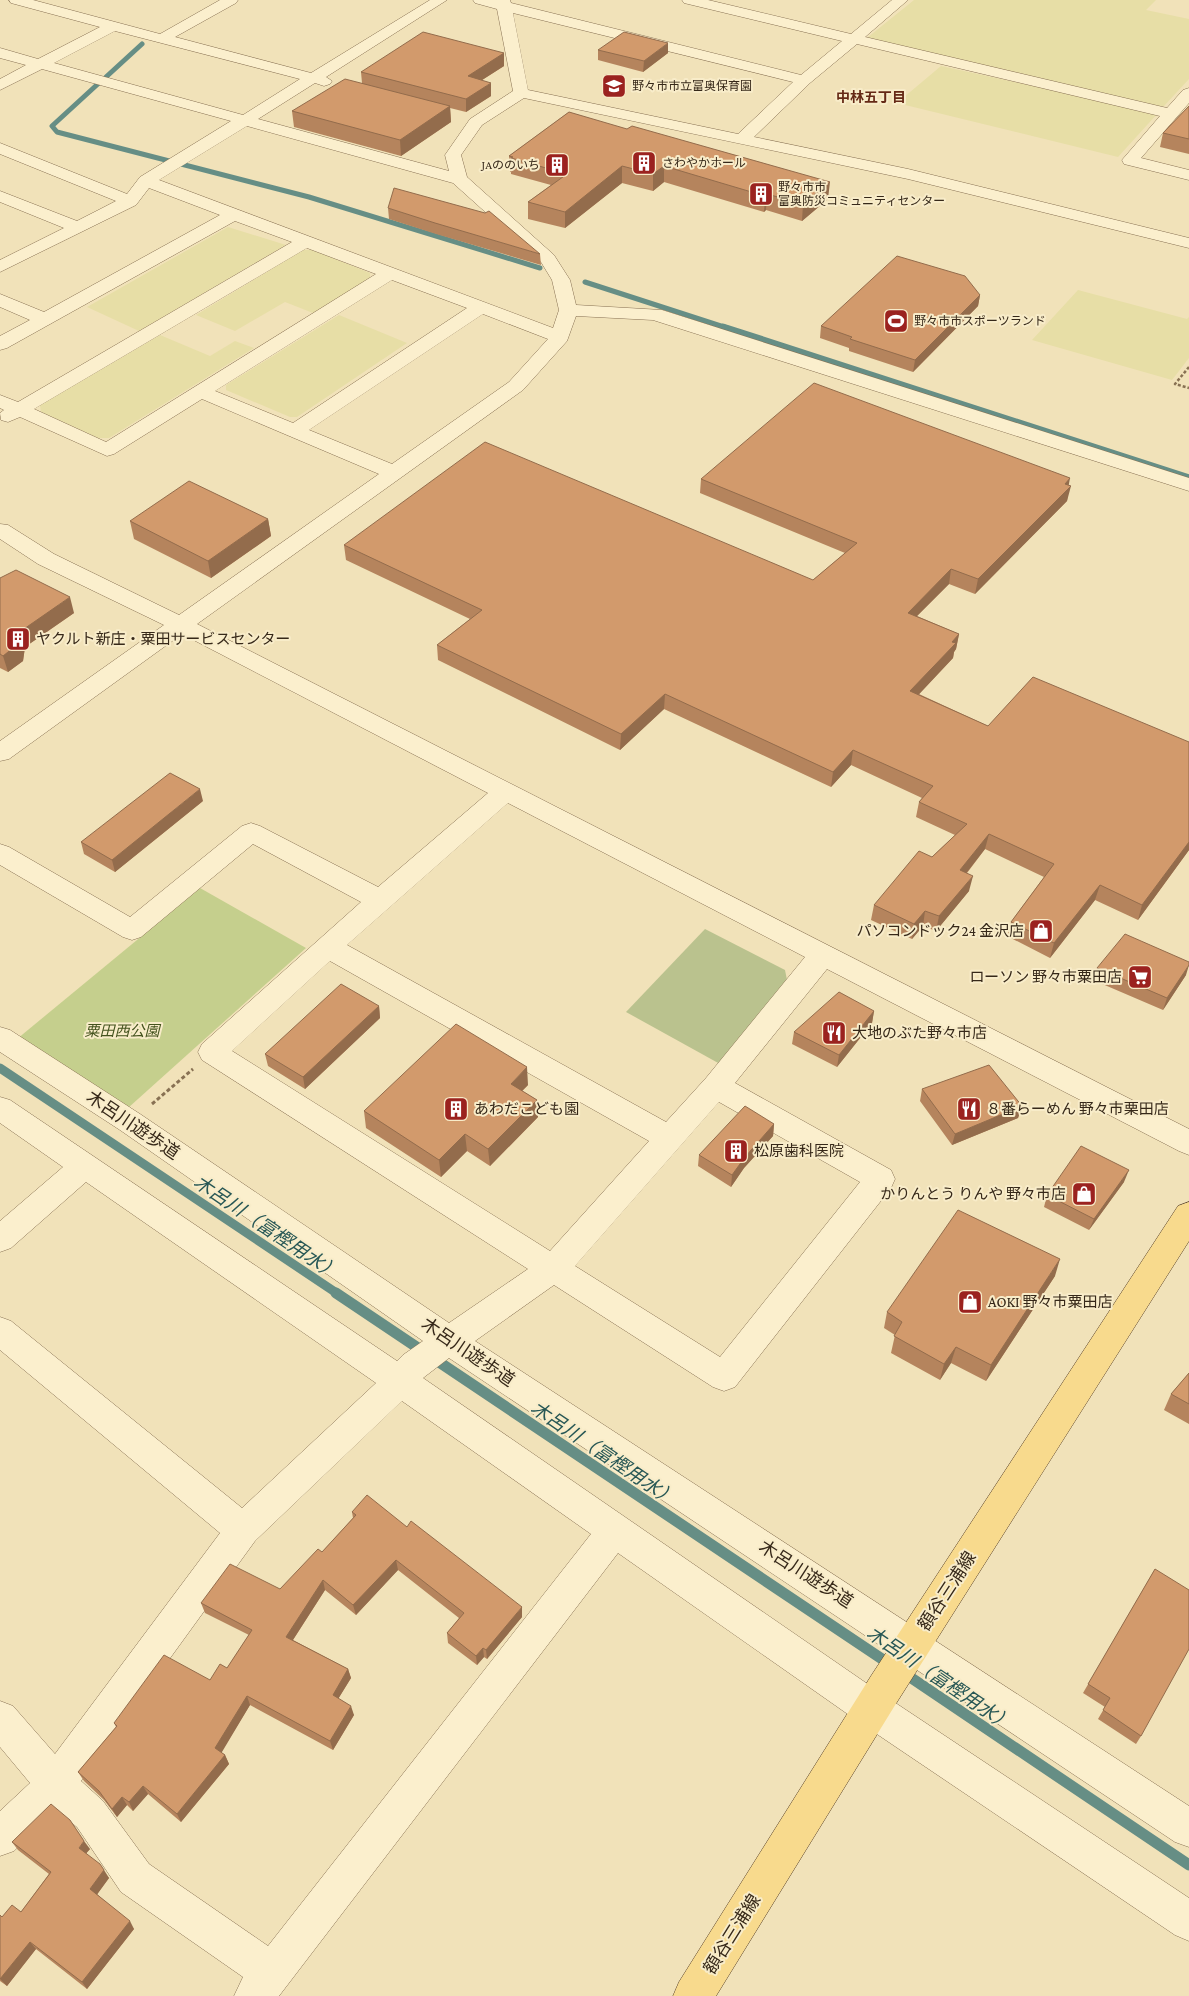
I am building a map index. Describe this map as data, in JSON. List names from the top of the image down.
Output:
{
  "streets": {
    "main road": ["額谷三浦線"],
    "street": ["木呂川遊歩道"]
  },
  "crossings": [
    ["木呂川遊歩道", "額谷三浦線"]
  ],
  "districts": ["中林五丁目"],
  "water": ["木呂川（富樫用水）"],
  "parks": ["粟田西公園"],
  "places": {
    "school or university": ["野々市市立富奥保育園"],
    "building": [
      "さわやかホール",
      "JAののいち",
      "野々市市 富奥防災コミュニティセンター",
      "ヤクルト新庄・粟田サービスセンター",
      "あわだこども園",
      "松原歯科医院"
    ],
    "sports": ["野々市市スポーツランド"],
    "shop": ["パソコンドック24 金沢店", "かりんとう りんや 野々市店", "AOKI 野々市粟田店"],
    "supermarket": ["ローソン 野々市粟田店"],
    "restaurant": ["大地のぶた野々市店", "８番らーめん 野々市栗田店"]
  }
}
